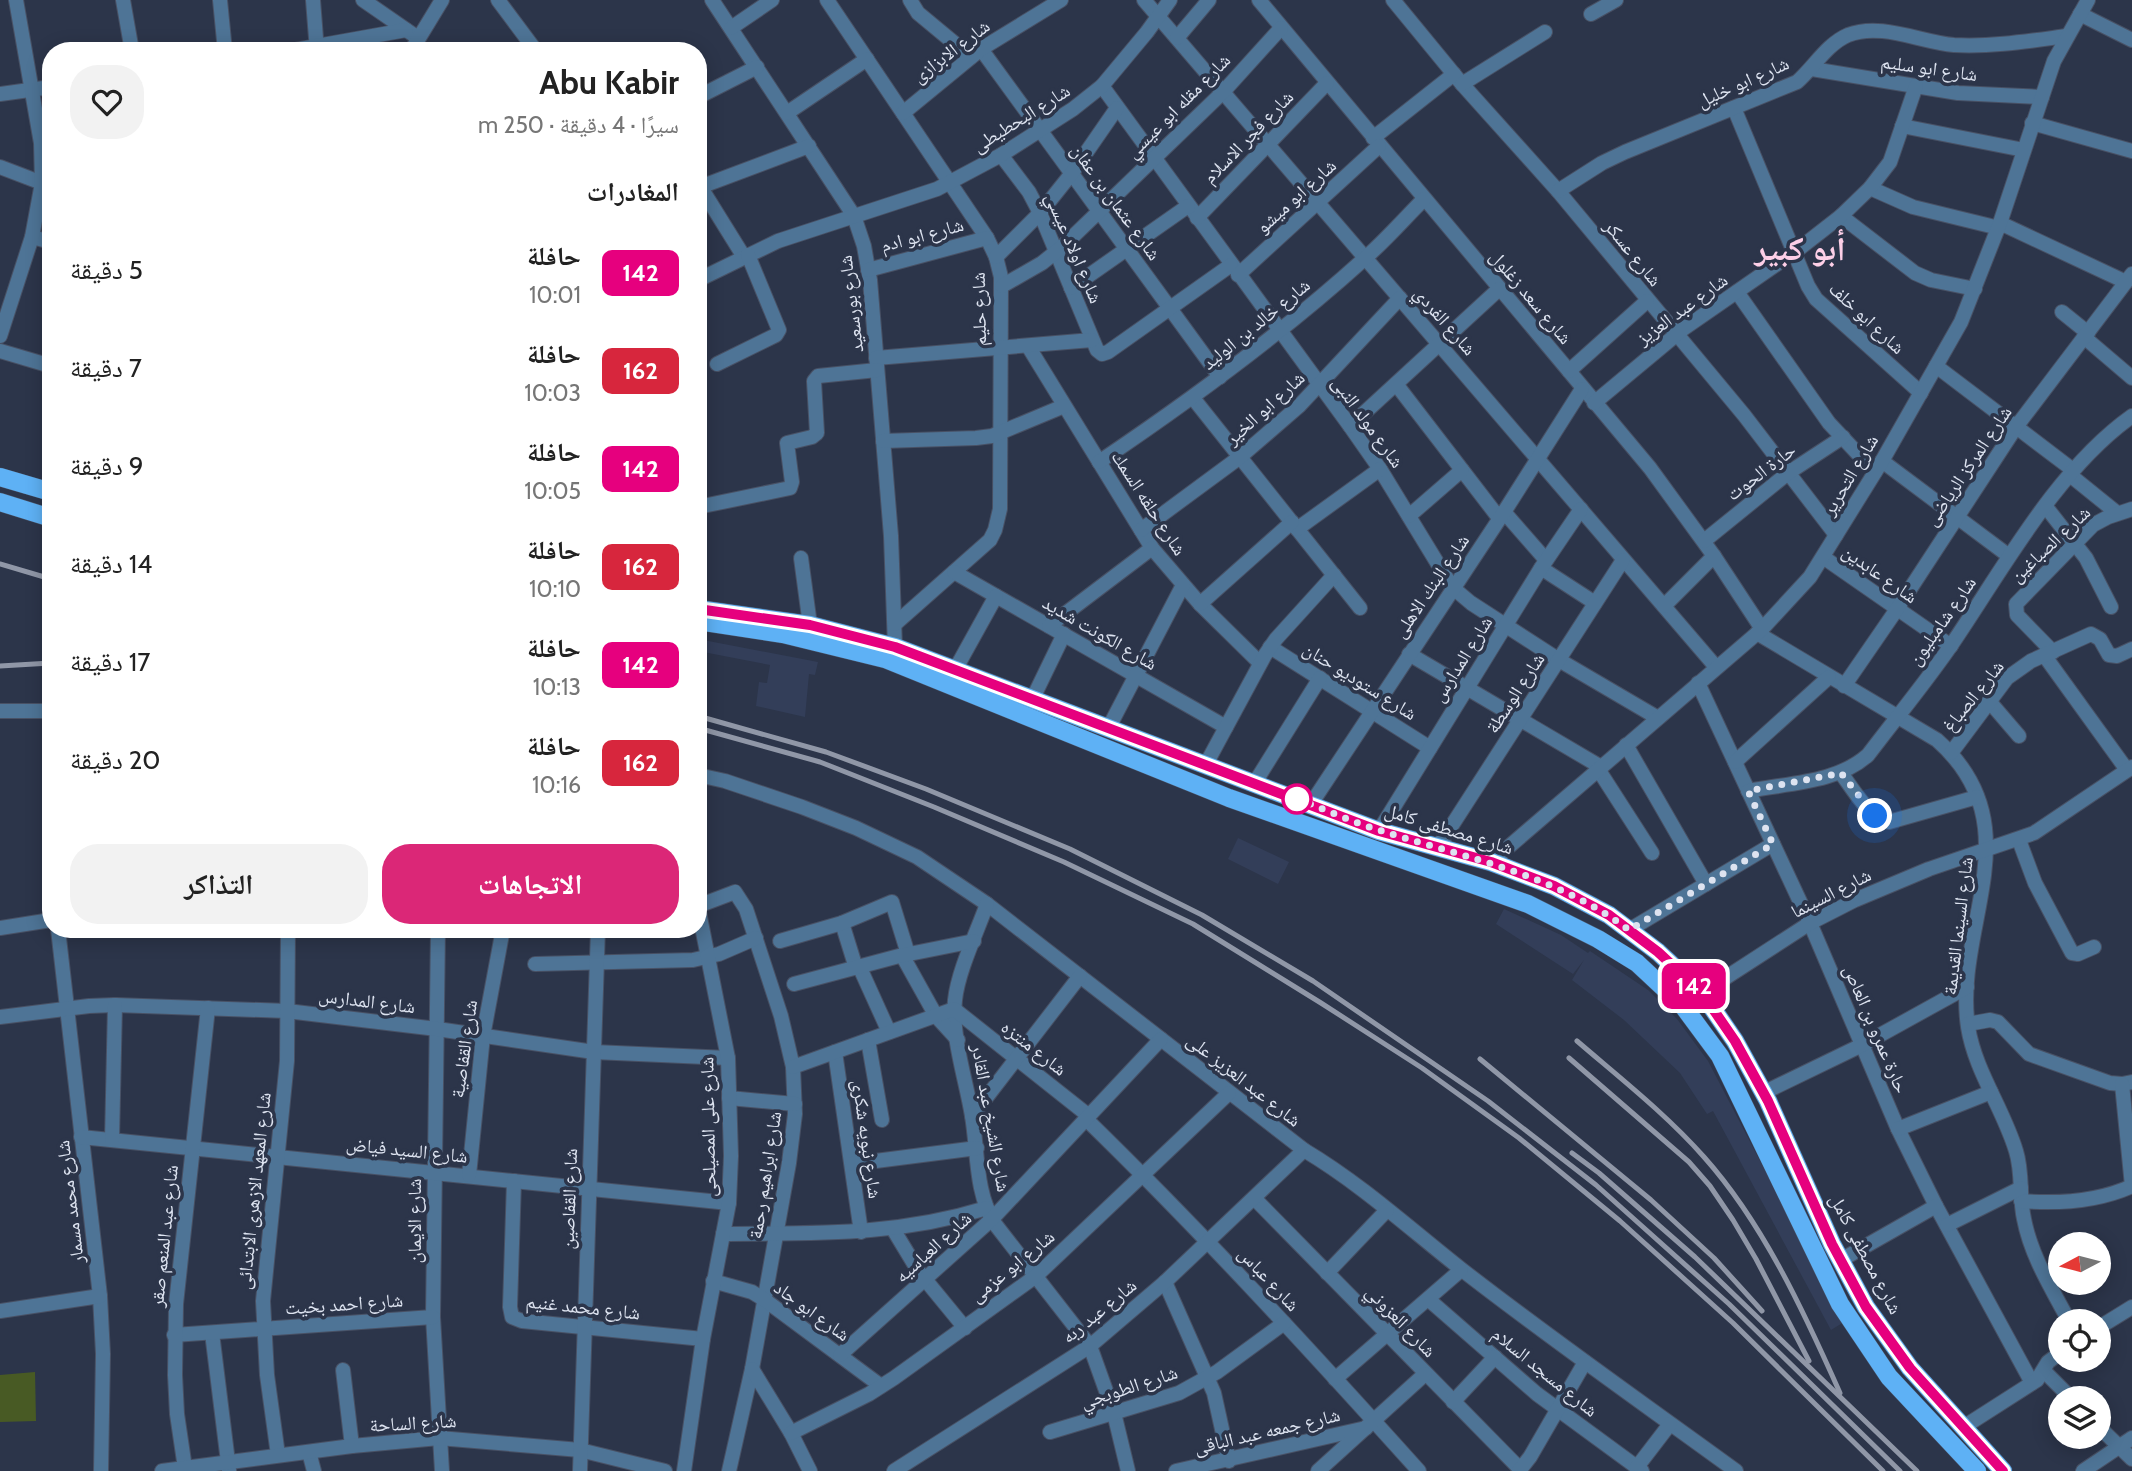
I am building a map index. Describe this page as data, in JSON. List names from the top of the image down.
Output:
{
  "streets": {
    "main road": ["شارع مصطفى كامل"],
    "street": [
      "شارع الابزازى",
      "شارع ابو سليم",
      "شارع ابو خليل",
      "شارع مقله ابو عيسي",
      "شارع البحطيطى",
      "شارع فجر الاسلام",
      "شارع ابو ميشو",
      "شارع عثمان بن عفان",
      "شارع ابو ادم",
      "شارع اولاد عيسي",
      "شارع عسكر",
      "شارع سعد زغلول",
      "شارع بورسعيد",
      "شارع حليم",
      "شارع عبد العزيز",
      "شارع ابو خلف",
      "شارع الفردي",
      "شارع خالد بن الوليد",
      "شارع ابو الخير",
      "شارع مولد النبى",
      "شارع المركز الرياضى",
      "حارة الحوت",
      "شارع التحرير",
      "شارع حلقه السمك",
      "شارع الصباغين",
      "شارع عابدين",
      "شارع البنك الاهلى",
      "شارع شامبليون",
      "شارع الكونت شديد",
      "شارع المدارس",
      "شارع ستوديو حنان",
      "شارع الوسطة",
      "شارع الصباغ",
      "شارع السينما",
      "شارع السينما القديمة",
      "حارة عمرو بن العاص",
      "شارع منتزه",
      "شارع القفاصية",
      "شارع عبد العزيز على",
      "شارع الشيخ عبد القادر",
      "شارع على المصيلحى",
      "شارع نبويه شكرى",
      "شارع السيد فياض",
      "شارع ابراهيم رحمة",
      "شارع المعهد الازهرى الابتدائى",
      "شارع القفاصين",
      "شارع محمد مسمار",
      "شارع الايمان",
      "شارع عبد المنعم صقر",
      "شارع العباسيه",
      "شارع ابو عزمى",
      "شارع عباس",
      "شارع احمد بخيت",
      "شارع محمد غنيم",
      "شارع ابو جاد",
      "شارع عبد ربه",
      "شارع العزوني",
      "شارع مسجد السلام",
      "شارع الطوبجي",
      "شارع الساحة",
      "شارع جمعه عبد الباقى"
    ]
  },
  "crossings": [
    ["شارع الابزازى", "شارع عثمان بن عفان"],
    ["شارع الابزازى", "شارع حليم"],
    ["شارع ابو سليم", "شارع ابو خليل"],
    ["شارع ابو سليم", "شارع عبد العزيز"],
    ["شارع ابو سليم", "شارع التحرير"],
    ["شارع ابو خليل", "شارع عسكر"],
    ["شارع ابو خليل", "شارع ابو خلف"],
    ["شارع ابو خليل", "شارع التحرير"],
    ["شارع مقله ابو عيسي", "شارع عثمان بن عفان"],
    ["شارع مقله ابو عيسي", "شارع اولاد عيسي"],
    ["شارع مقله ابو عيسي", "شارع سعد زغلول"],
    ["شارع مقله ابو عيسي", "شارع حليم"],
    ["شارع مقله ابو عيسي", "شارع الفردي"],
    ["شارع مقله ابو عيسي", "شارع مولد النبى"],
    ["شارع البحطيطى", "شارع عثمان بن عفان"],
    ["شارع البحطيطى", "شارع اولاد عيسي"],
    ["شارع البحطيطى", "شارع بورسعيد"],
    ["شارع البحطيطى", "شارع حليم"],
    ["شارع البحطيطى", "شارع الفردي"],
    ["شارع البحطيطى", "شارع مولد النبى"],
    ["شارع فجر الاسلام", "شارع عثمان بن عفان"],
    ["شارع فجر الاسلام", "شارع اولاد عيسي"],
    ["شارع فجر الاسلام", "شارع سعد زغلول"],
    ["شارع فجر الاسلام", "شارع الفردي"],
    ["شارع فجر الاسلام", "شارع مولد النبى"],
    ["شارع ابو ميشو", "شارع عثمان بن عفان"],
    ["شارع ابو ميشو", "شارع اولاد عيسي"],
    ["شارع ابو ميشو", "شارع عسكر"],
    ["شارع ابو ميشو", "شارع سعد زغلول"],
    ["شارع ابو ميشو", "شارع الفردي"],
    ["شارع ابو ميشو", "شارع مولد النبى"],
    ["شارع عثمان بن عفان", "شارع خالد بن الوليد"],
    ["شارع ابو ادم", "شارع بورسعيد"],
    ["شارع ابو ادم", "شارع حليم"],
    ["شارع عسكر", "شارع عبد العزيز"],
    ["شارع عسكر", "حارة الحوت"],
    ["شارع عسكر", "شارع التحرير"],
    ["شارع سعد زغلول", "شارع عبد العزيز"],
    ["شارع سعد زغلول", "شارع خالد بن الوليد"],
    ["شارع سعد زغلول", "حارة الحوت"],
    ["شارع سعد زغلول", "شارع التحرير"],
    ["شارع سعد زغلول", "شارع البنك الاهلى"],
    ["شارع سعد زغلول", "شارع السينما القديمة"],
    ["شارع بورسعيد", "شارع حليم"],
    ["شارع بورسعيد", "شارع مصطفى كامل"],
    ["شارع حليم", "شارع الكونت شديد"],
    ["شارع عبد العزيز", "شارع ابو خلف"],
    ["شارع ابو خلف", "شارع التحرير"],
    ["شارع الفردي", "شارع خالد بن الوليد"],
    ["شارع الفردي", "شارع ابو الخير"],
    ["شارع الفردي", "شارع التحرير"],
    ["شارع الفردي", "شارع البنك الاهلى"],
    ["شارع الفردي", "شارع المدارس"],
    ["شارع الفردي", "شارع الوسطة"],
    ["شارع خالد بن الوليد", "شارع مولد النبى"],
    ["شارع خالد بن الوليد", "شارع حلقه السمك"],
    ["شارع ابو الخير", "شارع مولد النبى"],
    ["شارع ابو الخير", "شارع حلقه السمك"],
    ["شارع مولد النبى", "شارع التحرير"],
    ["شارع مولد النبى", "شارع البنك الاهلى"],
    ["شارع مولد النبى", "شارع المدارس"],
    ["شارع مولد النبى", "شارع الوسطة"],
    ["شارع المركز الرياضى", "شارع عابدين"],
    ["شارع المركز الرياضى", "شارع السينما القديمة"],
    ["شارع التحرير", "شارع عابدين"],
    ["شارع التحرير", "شارع مصطفى كامل"],
    ["شارع التحرير", "شارع السينما القديمة"],
    ["شارع التحرير", "حارة عمرو بن العاص"],
    ["شارع الصباغين", "شارع الصباغ"],
    ["شارع الصباغين", "شارع السينما"],
    ["شارع عابدين", "شارع شامبليون"],
    ["شارع البنك الاهلى", "شارع ستوديو حنان"],
    ["شارع البنك الاهلى", "شارع مصطفى كامل"],
    ["شارع شامبليون", "شارع السينما القديمة"],
    ["شارع شامبليون", "حارة عمرو بن العاص"],
    ["شارع المدارس", "شارع ستوديو حنان"],
    ["شارع المدارس", "شارع مصطفى كامل"],
    ["شارع المدارس", "شارع القفاصية"],
    ["شارع المدارس", "شارع على المصيلحى"],
    ["شارع المدارس", "شارع المعهد الازهرى الابتدائى"],
    ["شارع المدارس", "شارع القفاصين"],
    ["شارع المدارس", "شارع محمد مسمار"],
    ["شارع المدارس", "شارع الايمان"],
    ["شارع المدارس", "شارع عبد المنعم صقر"],
    ["شارع الوسطة", "شارع مصطفى كامل"],
    ["شارع الصباغ", "شارع السينما القديمة"],
    ["شارع مصطفى كامل", "شارع السينما"],
    ["شارع السينما", "شارع السينما القديمة"],
    ["شارع السينما", "حارة عمرو بن العاص"],
    ["شارع منتزه", "شارع الشيخ عبد القادر"],
    ["شارع منتزه", "شارع العباسيه"],
    ["شارع منتزه", "شارع عباس"],
    ["شارع القفاصية", "شارع السيد فياض"],
    ["شارع عبد العزيز على", "شارع الشيخ عبد القادر"],
    ["شارع عبد العزيز على", "شارع العباسيه"],
    ["شارع عبد العزيز على", "شارع ابو عزمى"],
    ["شارع عبد العزيز على", "شارع عبد ربه"],
    ["شارع الشيخ عبد القادر", "شارع العباسيه"],
    ["شارع الشيخ عبد القادر", "شارع ابو عزمى"],
    ["شارع الشيخ عبد القادر", "شارع عبد ربه"],
    ["شارع الشيخ عبد القادر", "شارع الطوبجي"],
    ["شارع على المصيلحى", "شارع السيد فياض"],
    ["شارع على المصيلحى", "شارع محمد غنيم"],
    ["شارع على المصيلحى", "شارع ابو جاد"],
    ["شارع السيد فياض", "شارع المعهد الازهرى الابتدائى"],
    ["شارع السيد فياض", "شارع القفاصين"],
    ["شارع السيد فياض", "شارع محمد مسمار"],
    ["شارع السيد فياض", "شارع الايمان"],
    ["شارع السيد فياض", "شارع عبد المنعم صقر"],
    ["شارع السيد فياض", "شارع محمد غنيم"],
    ["شارع ابراهيم رحمة", "شارع ابو جاد"],
    ["شارع المعهد الازهرى الابتدائى", "شارع احمد بخيت"],
    ["شارع المعهد الازهرى الابتدائى", "شارع الساحة"],
    ["شارع القفاصين", "شارع محمد غنيم"],
    ["شارع القفاصين", "شارع الساحة"],
    ["شارع الايمان", "شارع احمد بخيت"],
    ["شارع الايمان", "شارع الساحة"],
    ["شارع عبد المنعم صقر", "شارع احمد بخيت"],
    ["شارع عبد المنعم صقر", "شارع الساحة"],
    ["شارع العباسيه", "شارع عباس"],
    ["شارع العباسيه", "شارع ابو جاد"],
    ["شارع ابو عزمى", "شارع عباس"],
    ["شارع ابو عزمى", "شارع ابو جاد"],
    ["شارع عباس", "شارع عبد ربه"],
    ["شارع عباس", "شارع الطوبجي"],
    ["شارع عباس", "شارع جمعه عبد الباقى"],
    ["شارع عبد ربه", "شارع العزوني"]
  ],
  "districts": ["أبو كبير"],
  "lines": ["bus line 142"],
  "north": "left",
  "page": {
    "on_map": "142",
    "heading": [
      ["Abu Kabir", "سيرًا · 4 دقيقة · 250 m"],
      "المغادرات"
    ],
    "list": [
      {
        "mark": "142",
        "name": "حافلة",
        "note": "10:01",
        "value": "5 دقيقة"
      },
      {
        "mark": "162",
        "name": "حافلة",
        "note": "10:03",
        "value": "7 دقيقة"
      },
      {
        "mark": "142",
        "name": "حافلة",
        "note": "10:05",
        "value": "9 دقيقة"
      },
      {
        "mark": "162",
        "name": "حافلة",
        "note": "10:10",
        "value": "14 دقيقة"
      },
      {
        "mark": "142",
        "name": "حافلة",
        "note": "10:13",
        "value": "17 دقيقة"
      },
      {
        "mark": "162",
        "name": "حافلة",
        "note": "10:16",
        "value": "20 دقيقة"
      }
    ],
    "buttons": ["الاتجاهات", "التذاكر"]
  }
}
